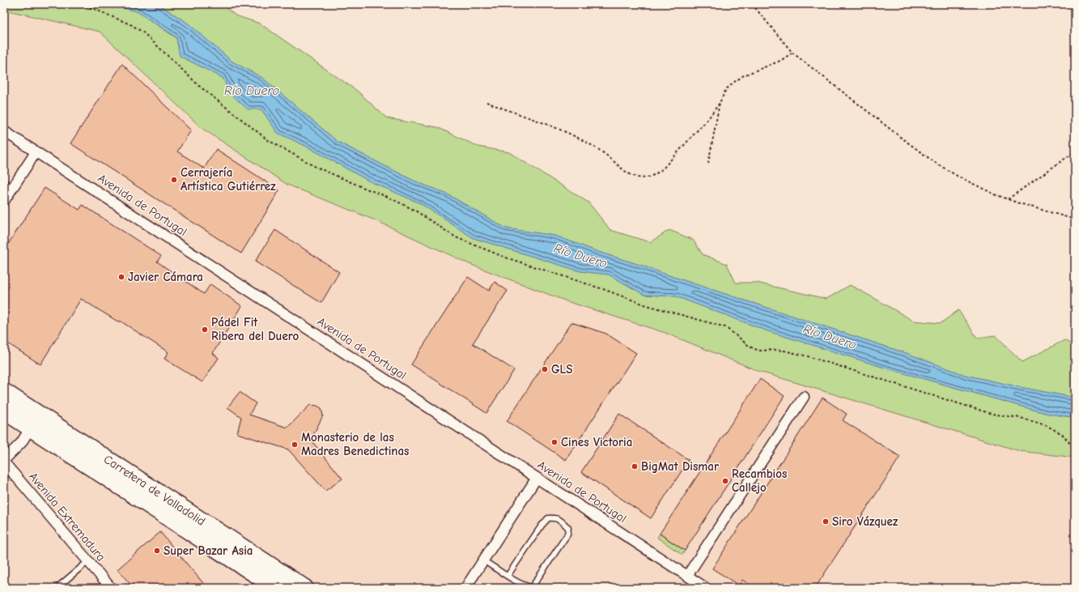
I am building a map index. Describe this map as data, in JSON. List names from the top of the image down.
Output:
{
  "streets": {
    "highway": ["Carretera de Valladolid"],
    "street": ["Avenida de Portugal", "Avenida Extremadura"]
  },
  "crossings": [
    ["Carretera de Valladolid", "Avenida Extremadura"]
  ],
  "water": ["Río Duero"],
  "places": [
    "Cerrajería Artística Gutiérrez",
    "Javier Cámara",
    "Pádel Fit Ribera del Duero",
    "GLS",
    "Cines Victoria",
    "Monasterio de las Madres Benedictinas",
    "BigMat Dismar",
    "Recambios Callejo",
    "Siro Vázquez",
    "Super Bazar Asia"
  ]
}
